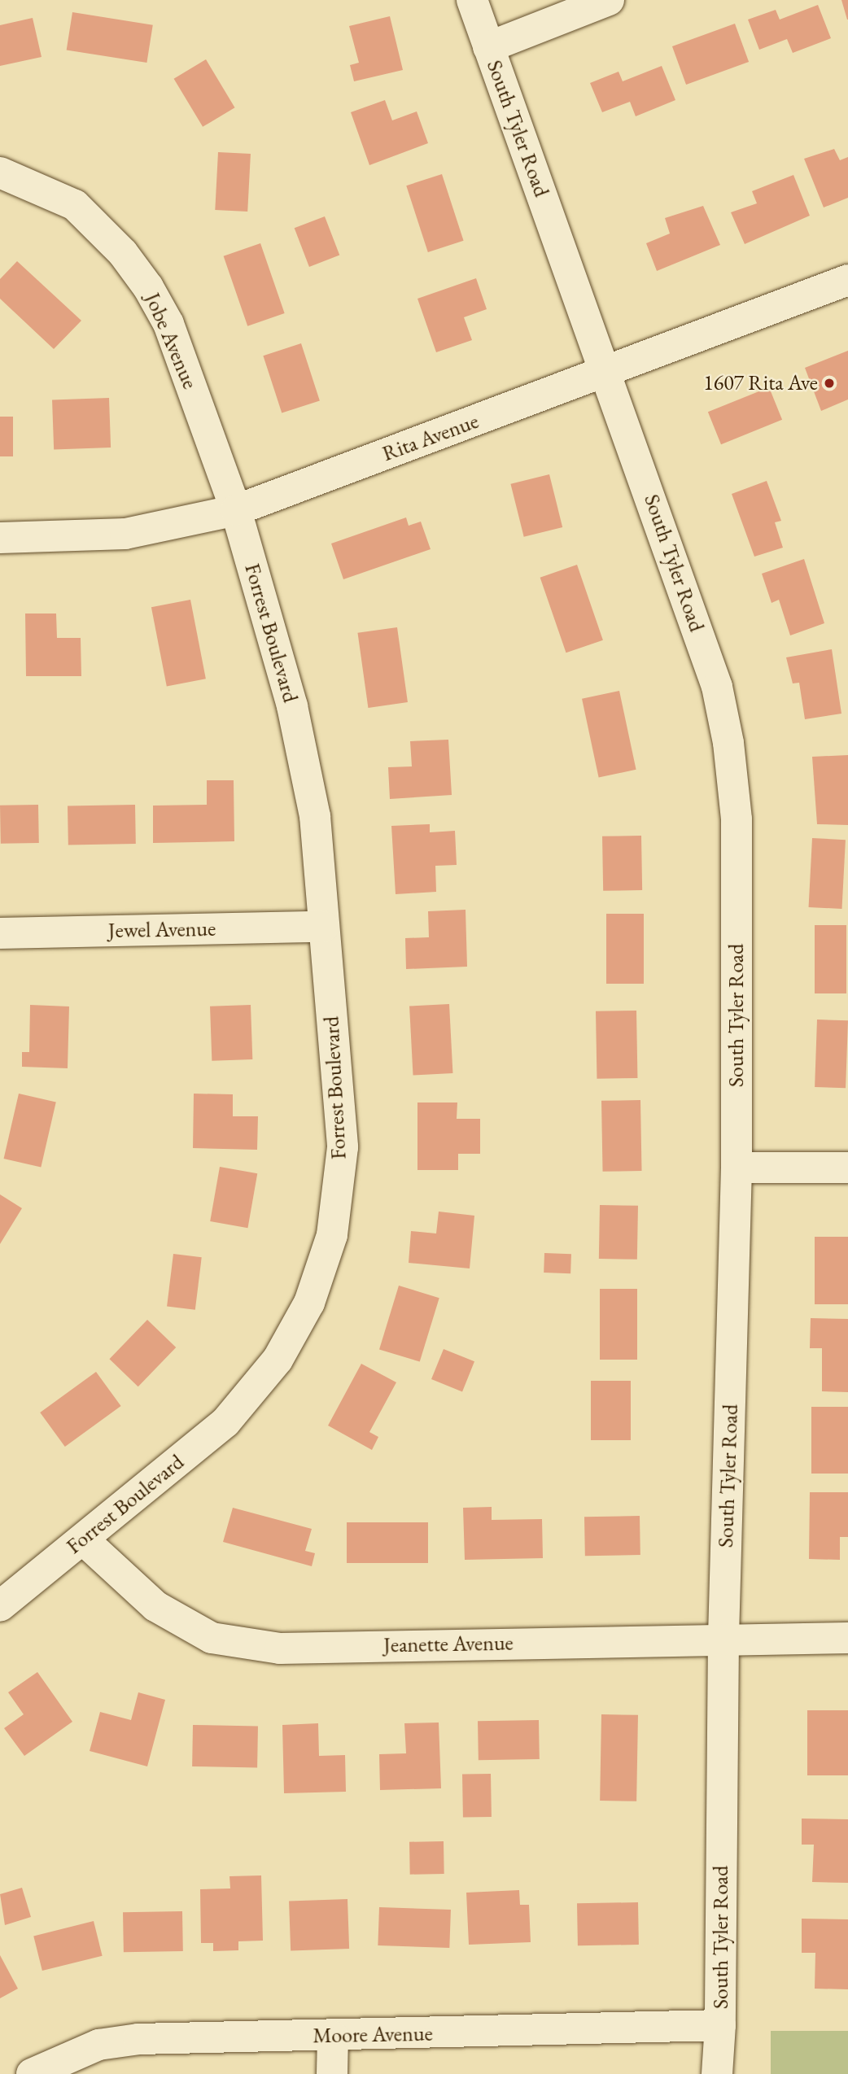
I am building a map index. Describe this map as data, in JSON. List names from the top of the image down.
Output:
{
  "streets": {
    "street": [
      "South Tyler Road",
      "Jobe Avenue",
      "Rita Avenue",
      "Forrest Boulevard",
      "Jewel Avenue",
      "Jeanette Avenue",
      "Moore Avenue"
    ]
  },
  "crossings": [
    ["South Tyler Road", "Rita Avenue"],
    ["South Tyler Road", "Jeanette Avenue"],
    ["South Tyler Road", "Moore Avenue"],
    ["Jobe Avenue", "Rita Avenue"],
    ["Jobe Avenue", "Forrest Boulevard"],
    ["Rita Avenue", "Forrest Boulevard"],
    ["Forrest Boulevard", "Jewel Avenue"],
    ["Forrest Boulevard", "Jeanette Avenue"]
  ],
  "places": ["1607 Rita Ave"]
}
